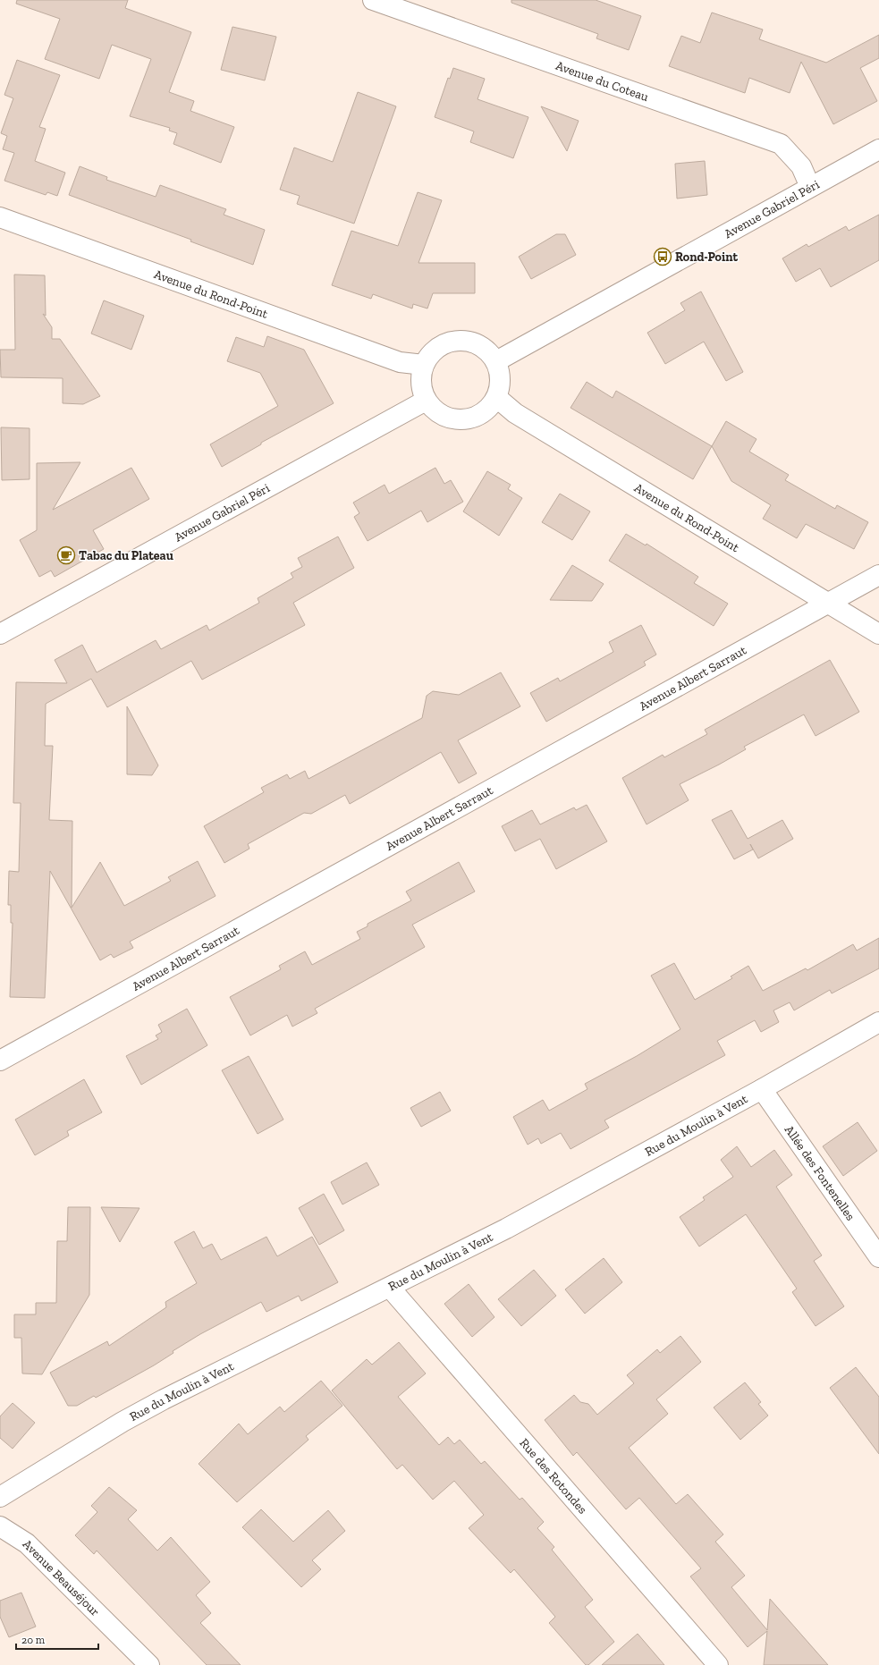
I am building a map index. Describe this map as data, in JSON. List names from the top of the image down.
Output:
{
  "streets": {
    "street": [
      "Avenue du Coteau",
      "Avenue Gabriel Péri",
      "Avenue du Rond-Point",
      "Avenue Albert Sarraut",
      "Rue du Moulin à Vent",
      "Allée des Fontenelles",
      "Rue des Rotondes",
      "Avenue Beauséjour"
    ]
  },
  "crossings": [
    ["Avenue du Coteau", "Avenue Gabriel Péri"],
    ["Avenue Gabriel Péri", "Avenue du Rond-Point"],
    ["Avenue du Rond-Point", "Avenue Albert Sarraut"],
    ["Rue du Moulin à Vent", "Allée des Fontenelles"],
    ["Rue du Moulin à Vent", "Rue des Rotondes"]
  ],
  "places": {
    "bus stop": ["Rond-Point"],
    "cafe": ["Tabac du Plateau"]
  },
  "scale_bar": "20 m"
}
